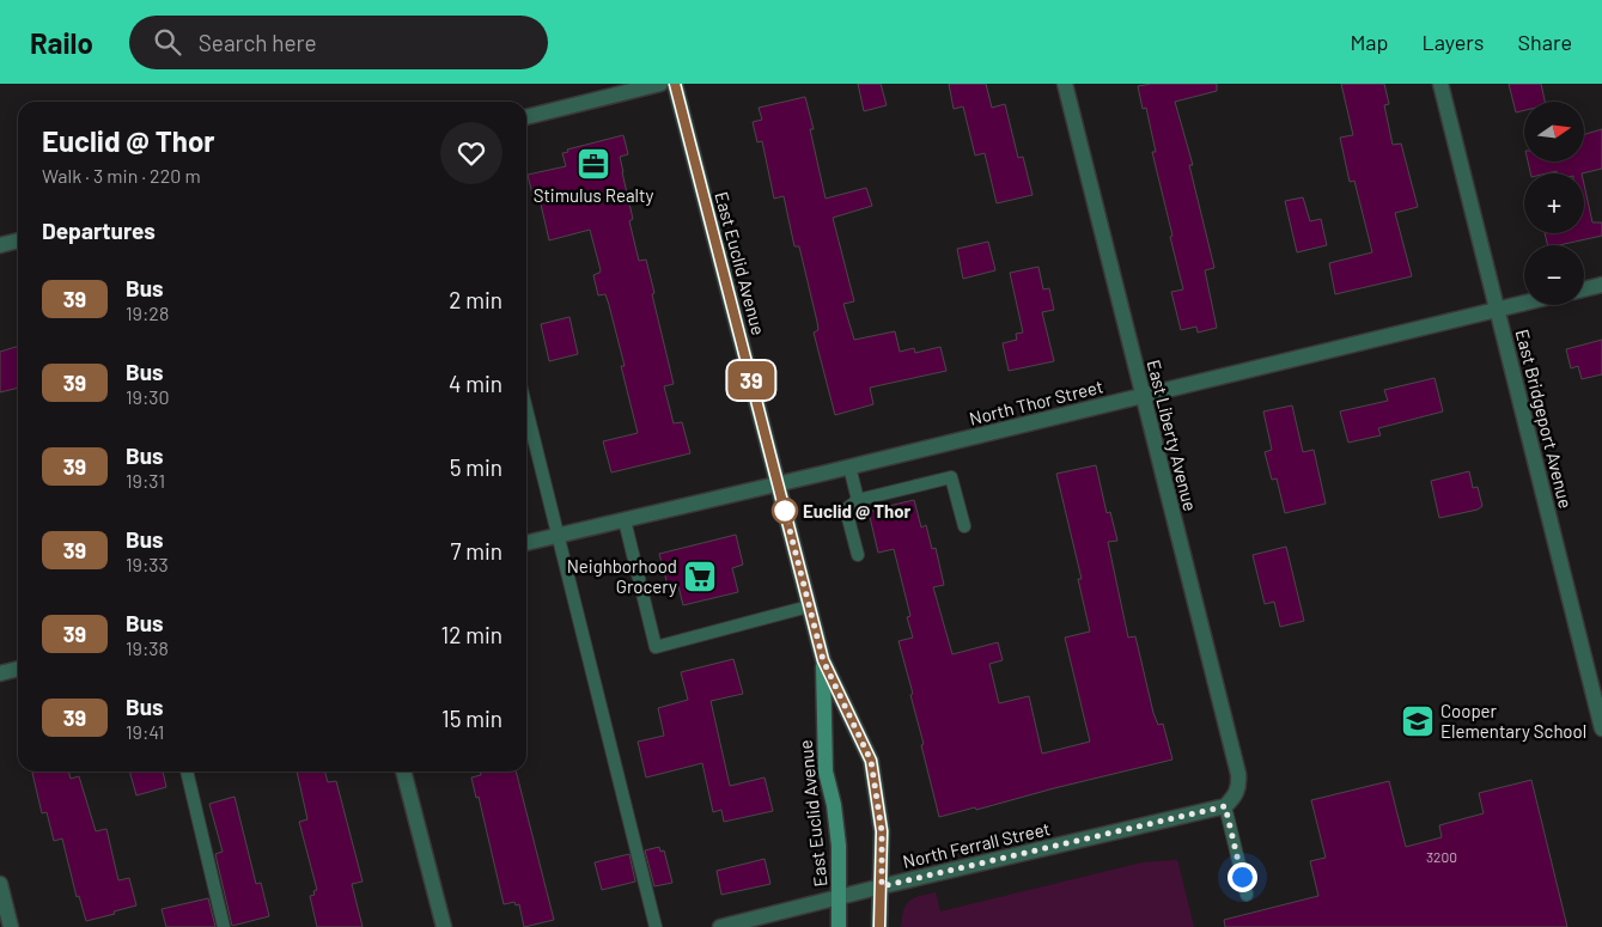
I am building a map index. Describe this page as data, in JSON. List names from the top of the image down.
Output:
{
  "streets": {
    "main road": ["East Euclid Avenue"],
    "street": [
      "North Thor Street",
      "East Bridgeport Avenue",
      "East Liberty Avenue",
      "North Ferrall Street"
    ]
  },
  "crossings": [
    ["East Euclid Avenue", "North Thor Street"],
    ["East Euclid Avenue", "North Ferrall Street"],
    ["North Thor Street", "East Bridgeport Avenue"],
    ["North Thor Street", "East Liberty Avenue"],
    ["East Liberty Avenue", "North Ferrall Street"]
  ],
  "places": {
    "office": ["Stimulus Realty"],
    "other": ["Euclid @ Thor"],
    "supermarket": ["Neighborhood Grocery"],
    "school or university": ["Cooper Elementary School"]
  },
  "lines": ["bus line 39"],
  "house_numbers": ["3200"],
  "north": "right",
  "page": {
    "header": "Railo",
    "search": "Search here",
    "nav": ["Map", "Layers", "Share"],
    "on_map": "39",
    "map_buttons": ["+", "−"],
    "heading": [
      ["Euclid @ Thor", "Walk · 3 min · 220 m"],
      "Departures"
    ],
    "list": [
      {
        "mark": "39",
        "name": "Bus",
        "note": "19:28",
        "value": "2 min"
      },
      {
        "mark": "39",
        "name": "Bus",
        "note": "19:30",
        "value": "4 min"
      },
      {
        "mark": "39",
        "name": "Bus",
        "note": "19:31",
        "value": "5 min"
      },
      {
        "mark": "39",
        "name": "Bus",
        "note": "19:33",
        "value": "7 min"
      },
      {
        "mark": "39",
        "name": "Bus",
        "note": "19:38",
        "value": "12 min"
      },
      {
        "mark": "39",
        "name": "Bus",
        "note": "19:41",
        "value": "15 min"
      }
    ]
  }
}
